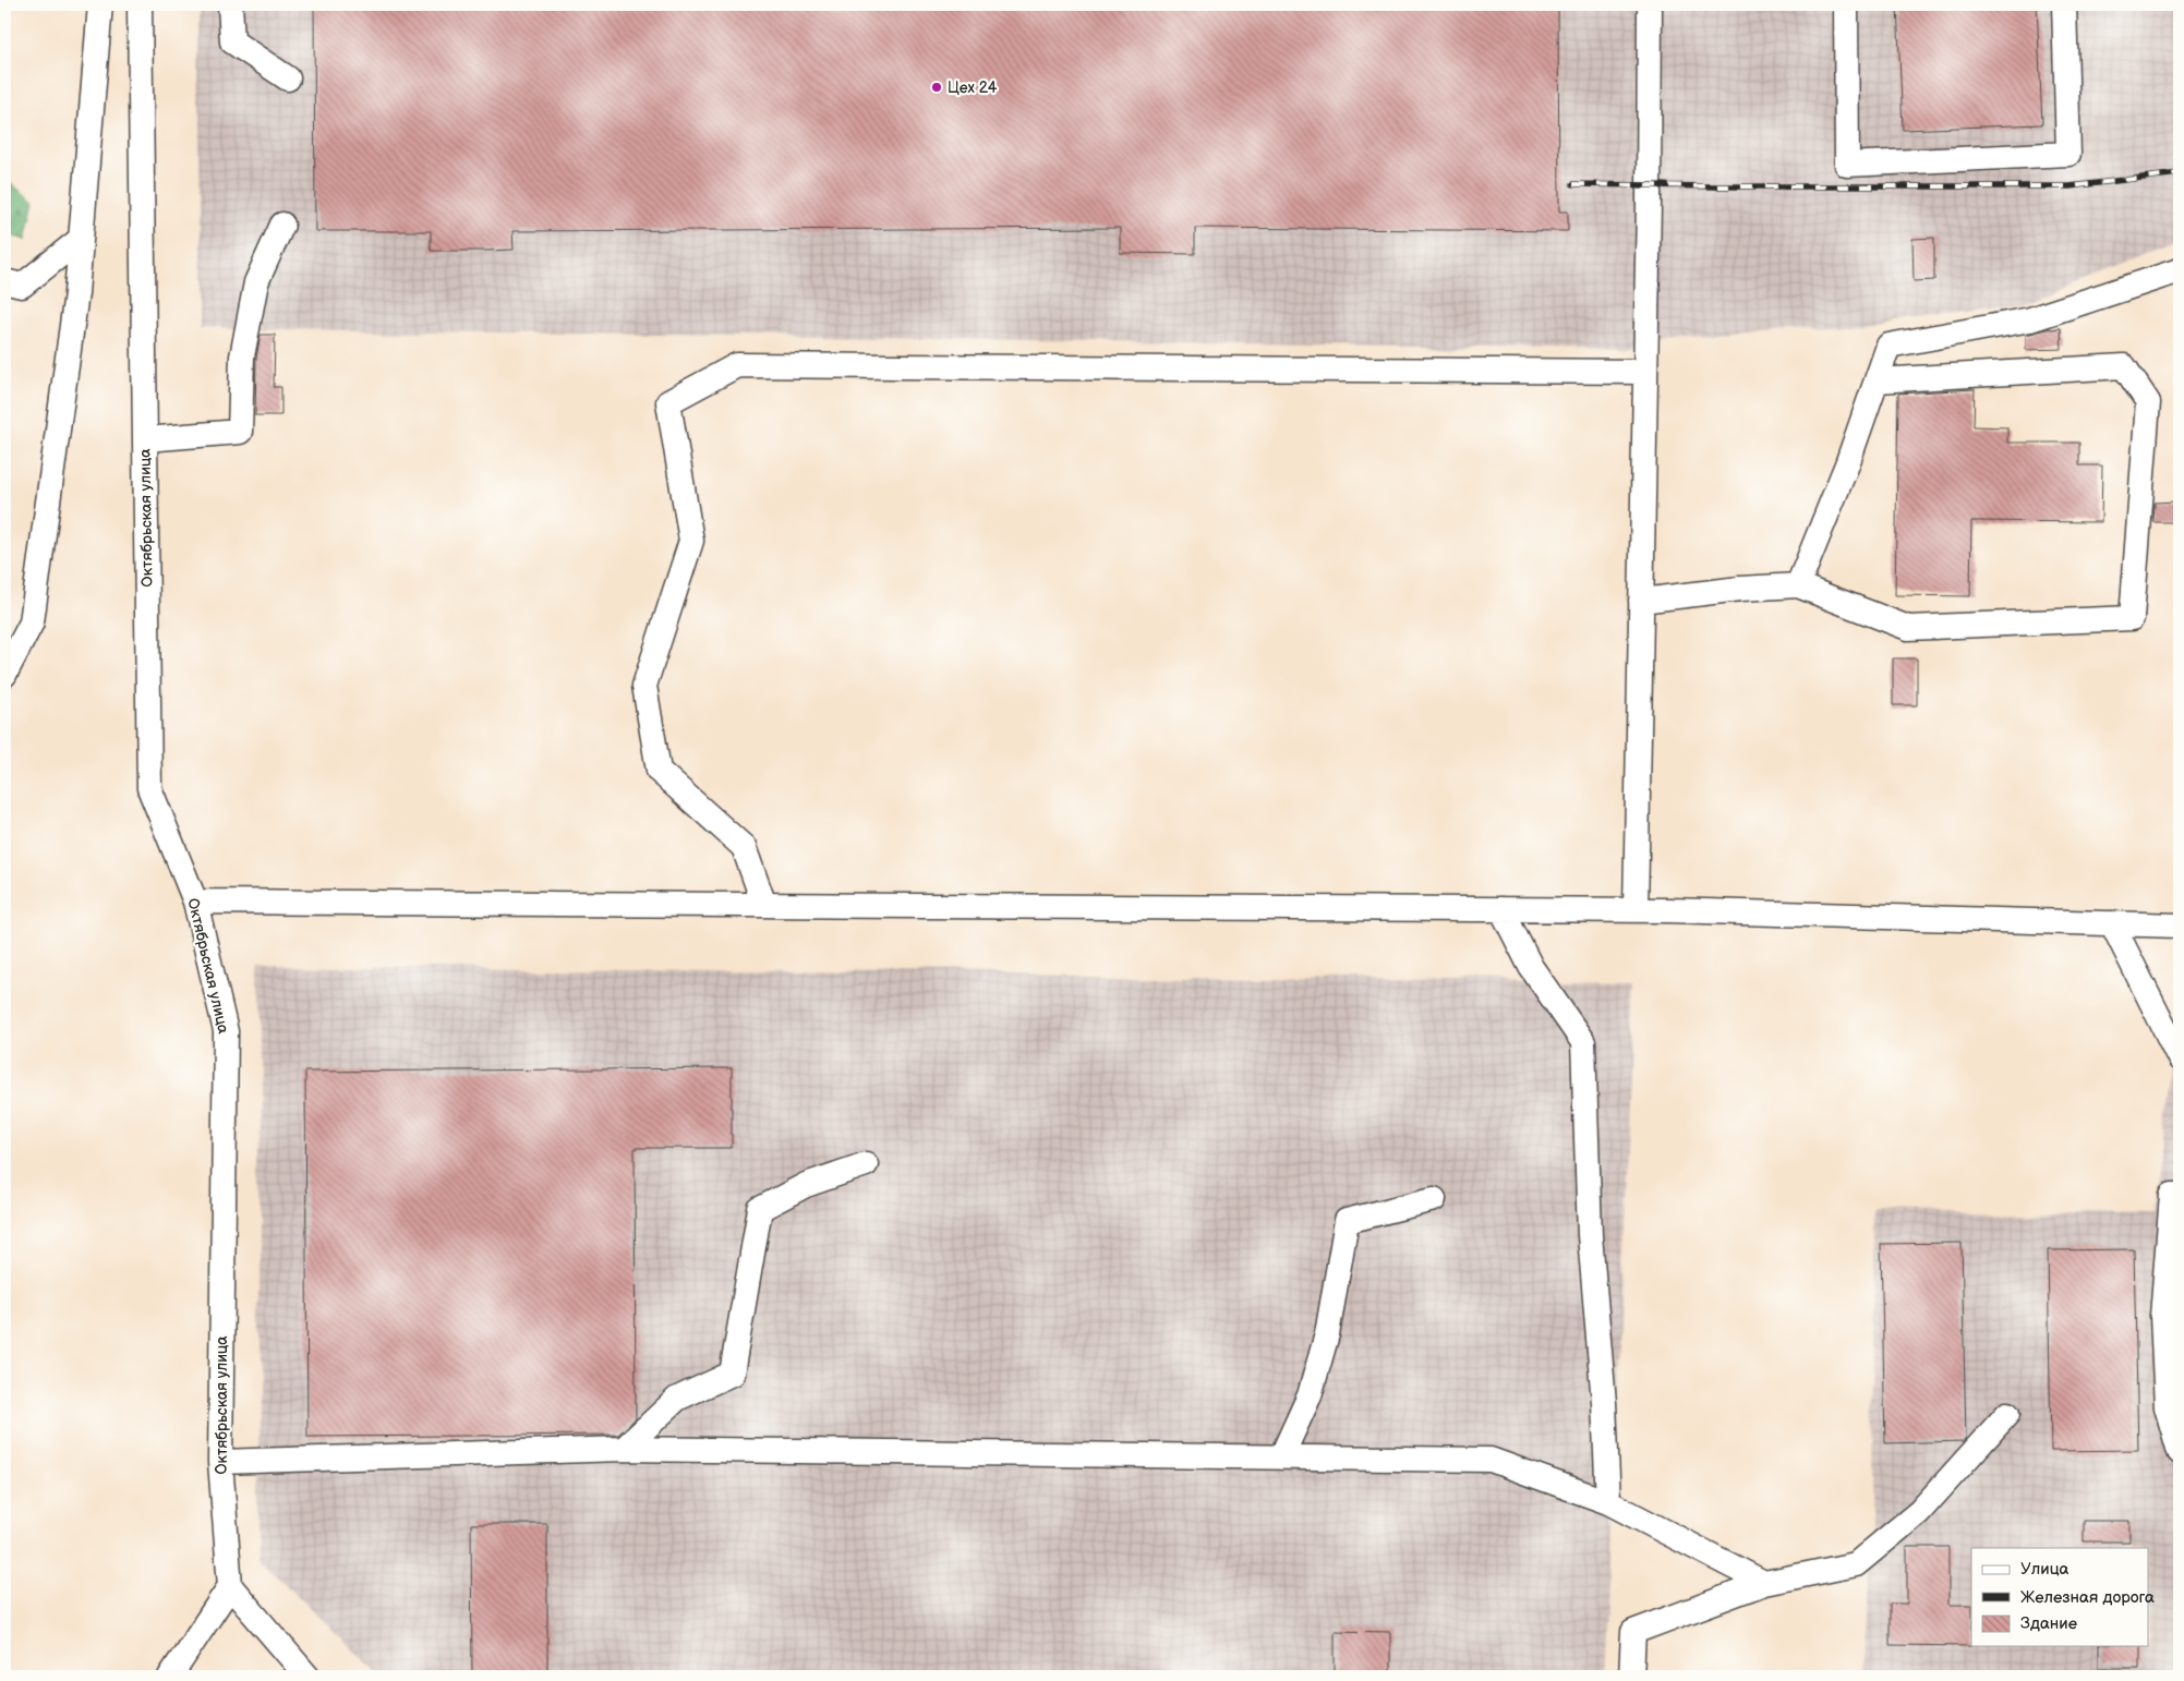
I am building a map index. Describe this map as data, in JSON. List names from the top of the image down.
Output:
{
  "streets": {
    "street": ["Октябрьская улица"]
  },
  "places": ["Цех 24"],
  "legend": ["Улица", "Железная дорога", "Здание"]
}
